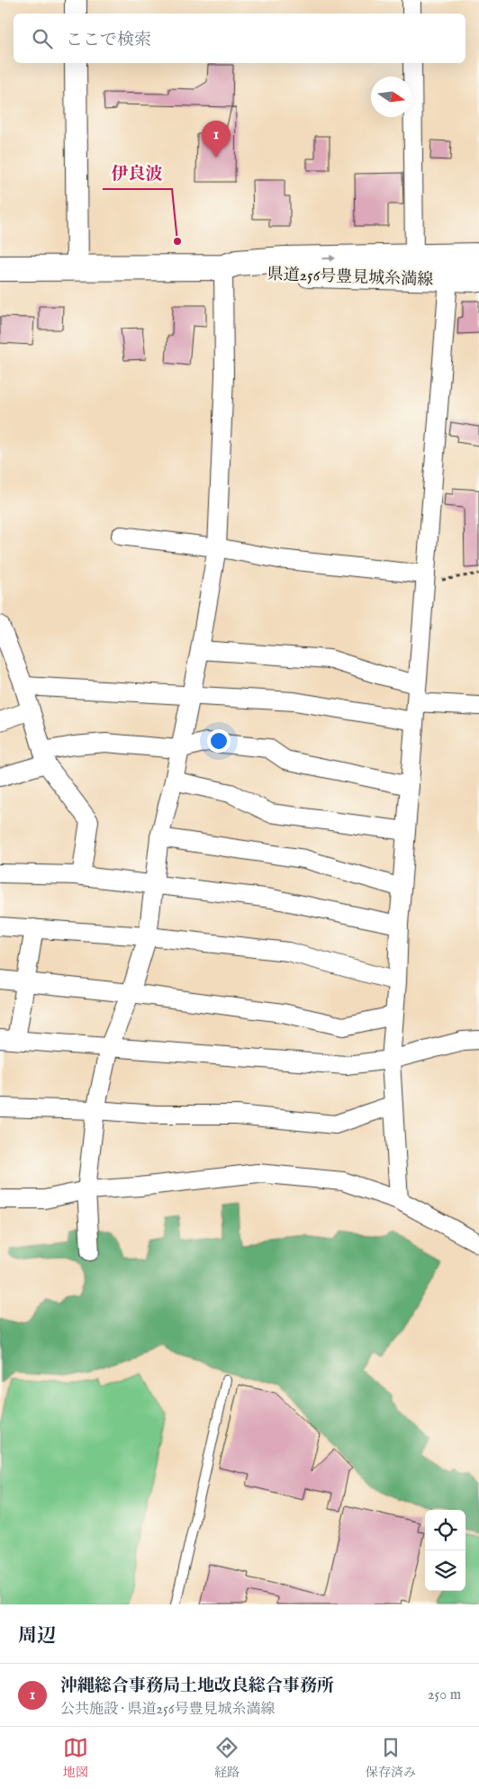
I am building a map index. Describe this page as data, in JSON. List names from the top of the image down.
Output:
{
  "streets": {
    "main road": ["県道256号豊見城糸満線"]
  },
  "places": ["伊良波"],
  "north": "right",
  "page": {
    "search": "ここで検索",
    "pins": "1",
    "heading": "周辺",
    "list": [
      {
        "mark": "1",
        "name": "沖縄総合事務局土地改良総合事務所",
        "note": "公共施設 · 県道256号豊見城糸満線",
        "value": "250 m"
      }
    ],
    "nav": ["地図", "経路", "保存済み"]
  }
}
